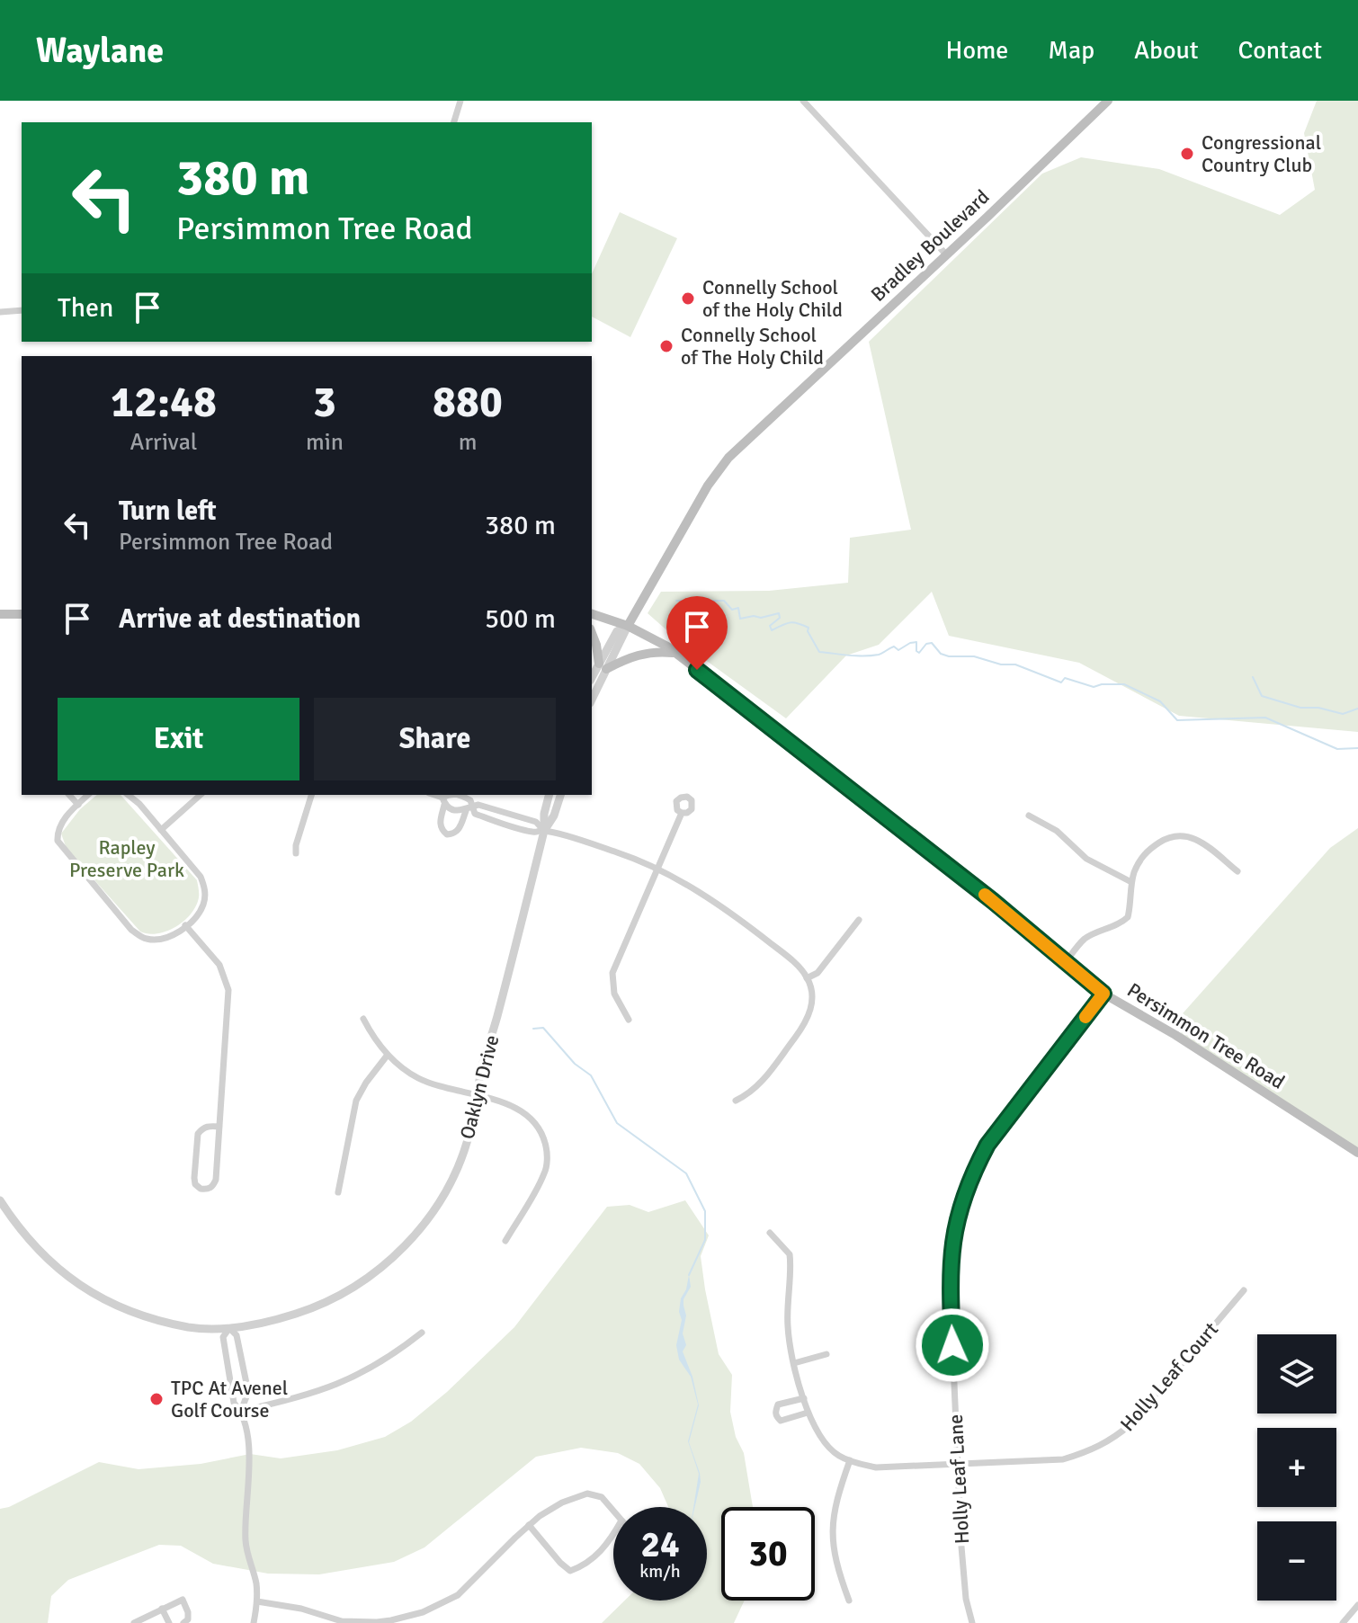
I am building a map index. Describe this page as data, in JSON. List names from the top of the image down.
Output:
{
  "streets": {
    "main road": ["Bradley Boulevard", "Persimmon Tree Road"],
    "street": ["Oaklyn Drive", "Holly Leaf Court", "Holly Leaf Lane"]
  },
  "crossings": [
    ["Bradley Boulevard", "Persimmon Tree Road"],
    ["Persimmon Tree Road", "Holly Leaf Lane"],
    ["Holly Leaf Court", "Holly Leaf Lane"]
  ],
  "parks": ["Rapley Preserve Park"],
  "places": [
    "Congressional Country Club",
    "Connelly School of the Holy Child",
    "Connelly School of The Holy Child",
    "TPC At Avenel Golf Course"
  ],
  "page": {
    "header": "Waylane",
    "nav": [
      "Home",
      "Map",
      "About",
      "Contact"
    ],
    "turn": ["380 m", "Persimmon Tree Road"],
    "then": "Then",
    "eta": [
      "12:48",
      "Arrival",
      "3",
      "min",
      "880",
      "m"
    ],
    "list": [
      {
        "name": "Turn left",
        "note": "Persimmon Tree Road",
        "value": "380 m"
      },
      {
        "name": "Arrive at destination",
        "value": "500 m"
      }
    ],
    "buttons": ["Exit", "Share"],
    "map_buttons": ["+", "−"],
    "speed": "24 km/h",
    "limit": "30"
  }
}
